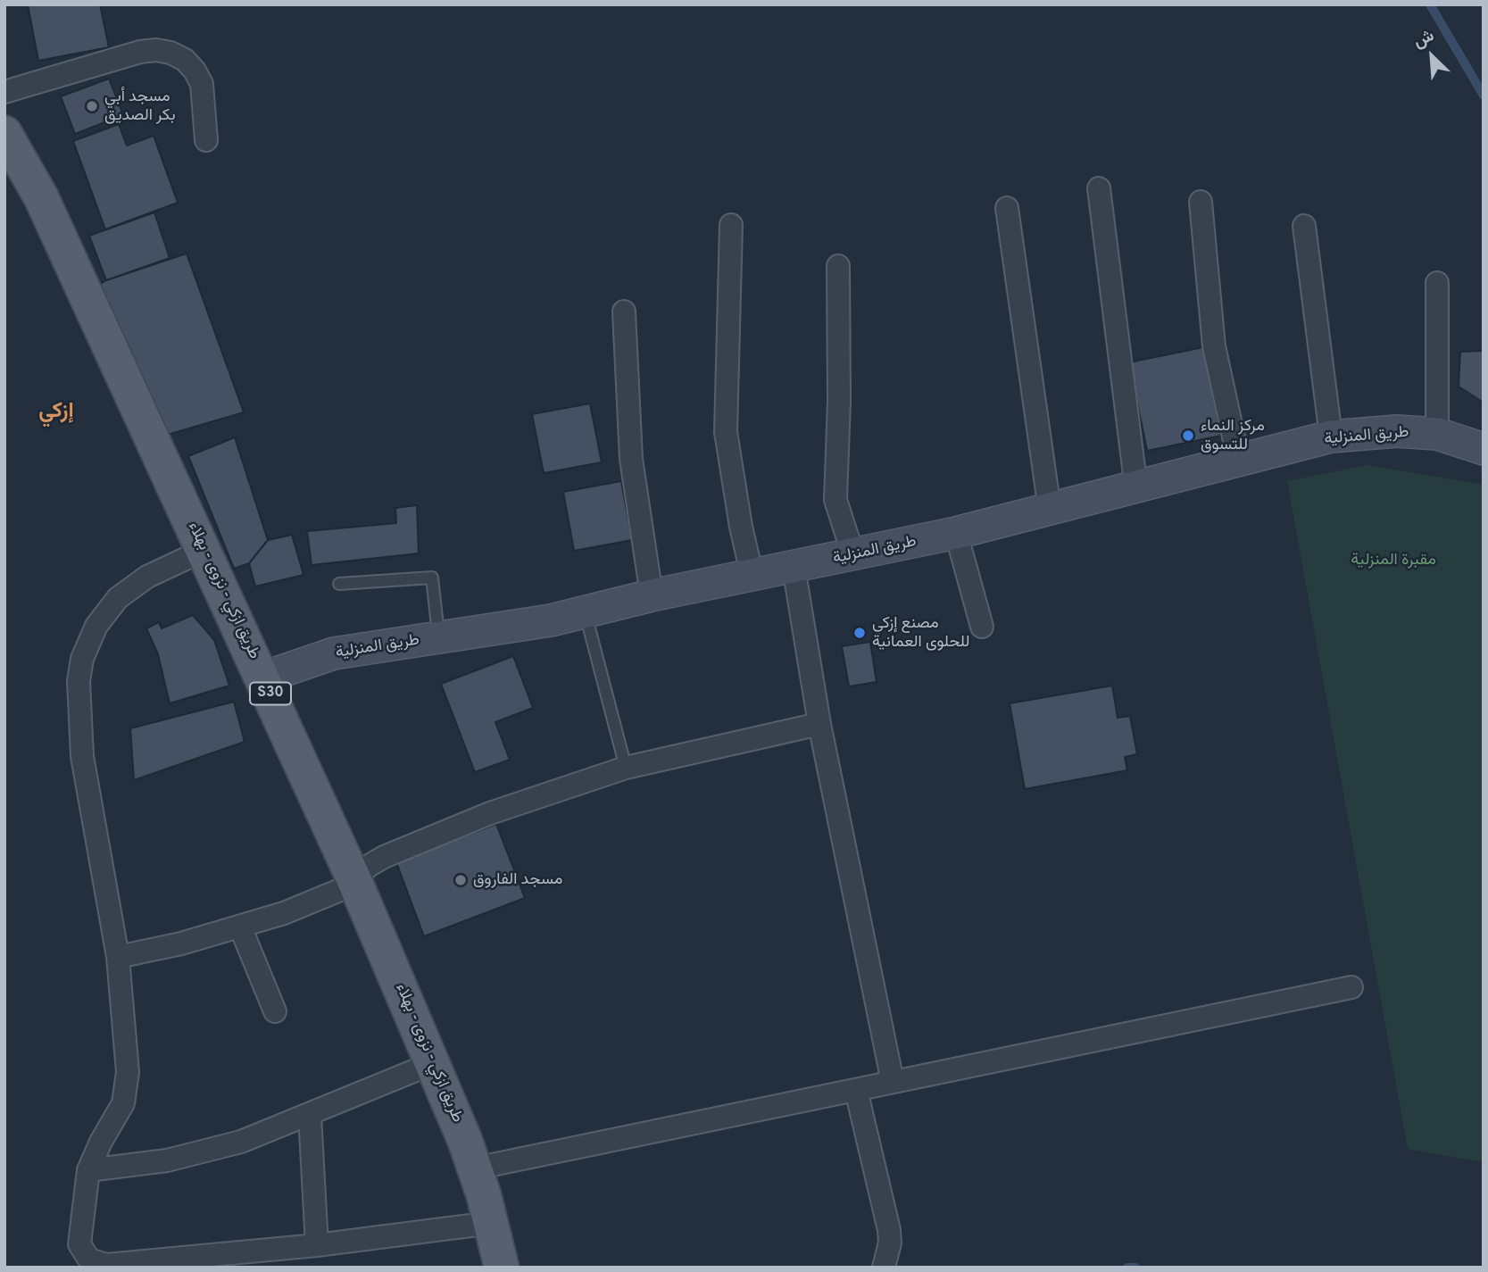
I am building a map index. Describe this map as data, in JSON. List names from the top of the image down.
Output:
{
  "streets": {
    "main road": ["طريق ازكي - نزوى - بهلاء", "S30"],
    "street": ["طريق المنزلية"]
  },
  "crossings": [
    ["طريق المنزلية", "طريق ازكي - نزوى - بهلاء"]
  ],
  "districts": ["إزكي"],
  "parks": ["مقبرة المنزلية"],
  "places": [
    "مسجد أبي بكر الصديق",
    "مركز النماء للتسوق",
    "مصنع إزكي للحلوى العمانية",
    "مسجد الفاروق"
  ],
  "north": "top left"
}
